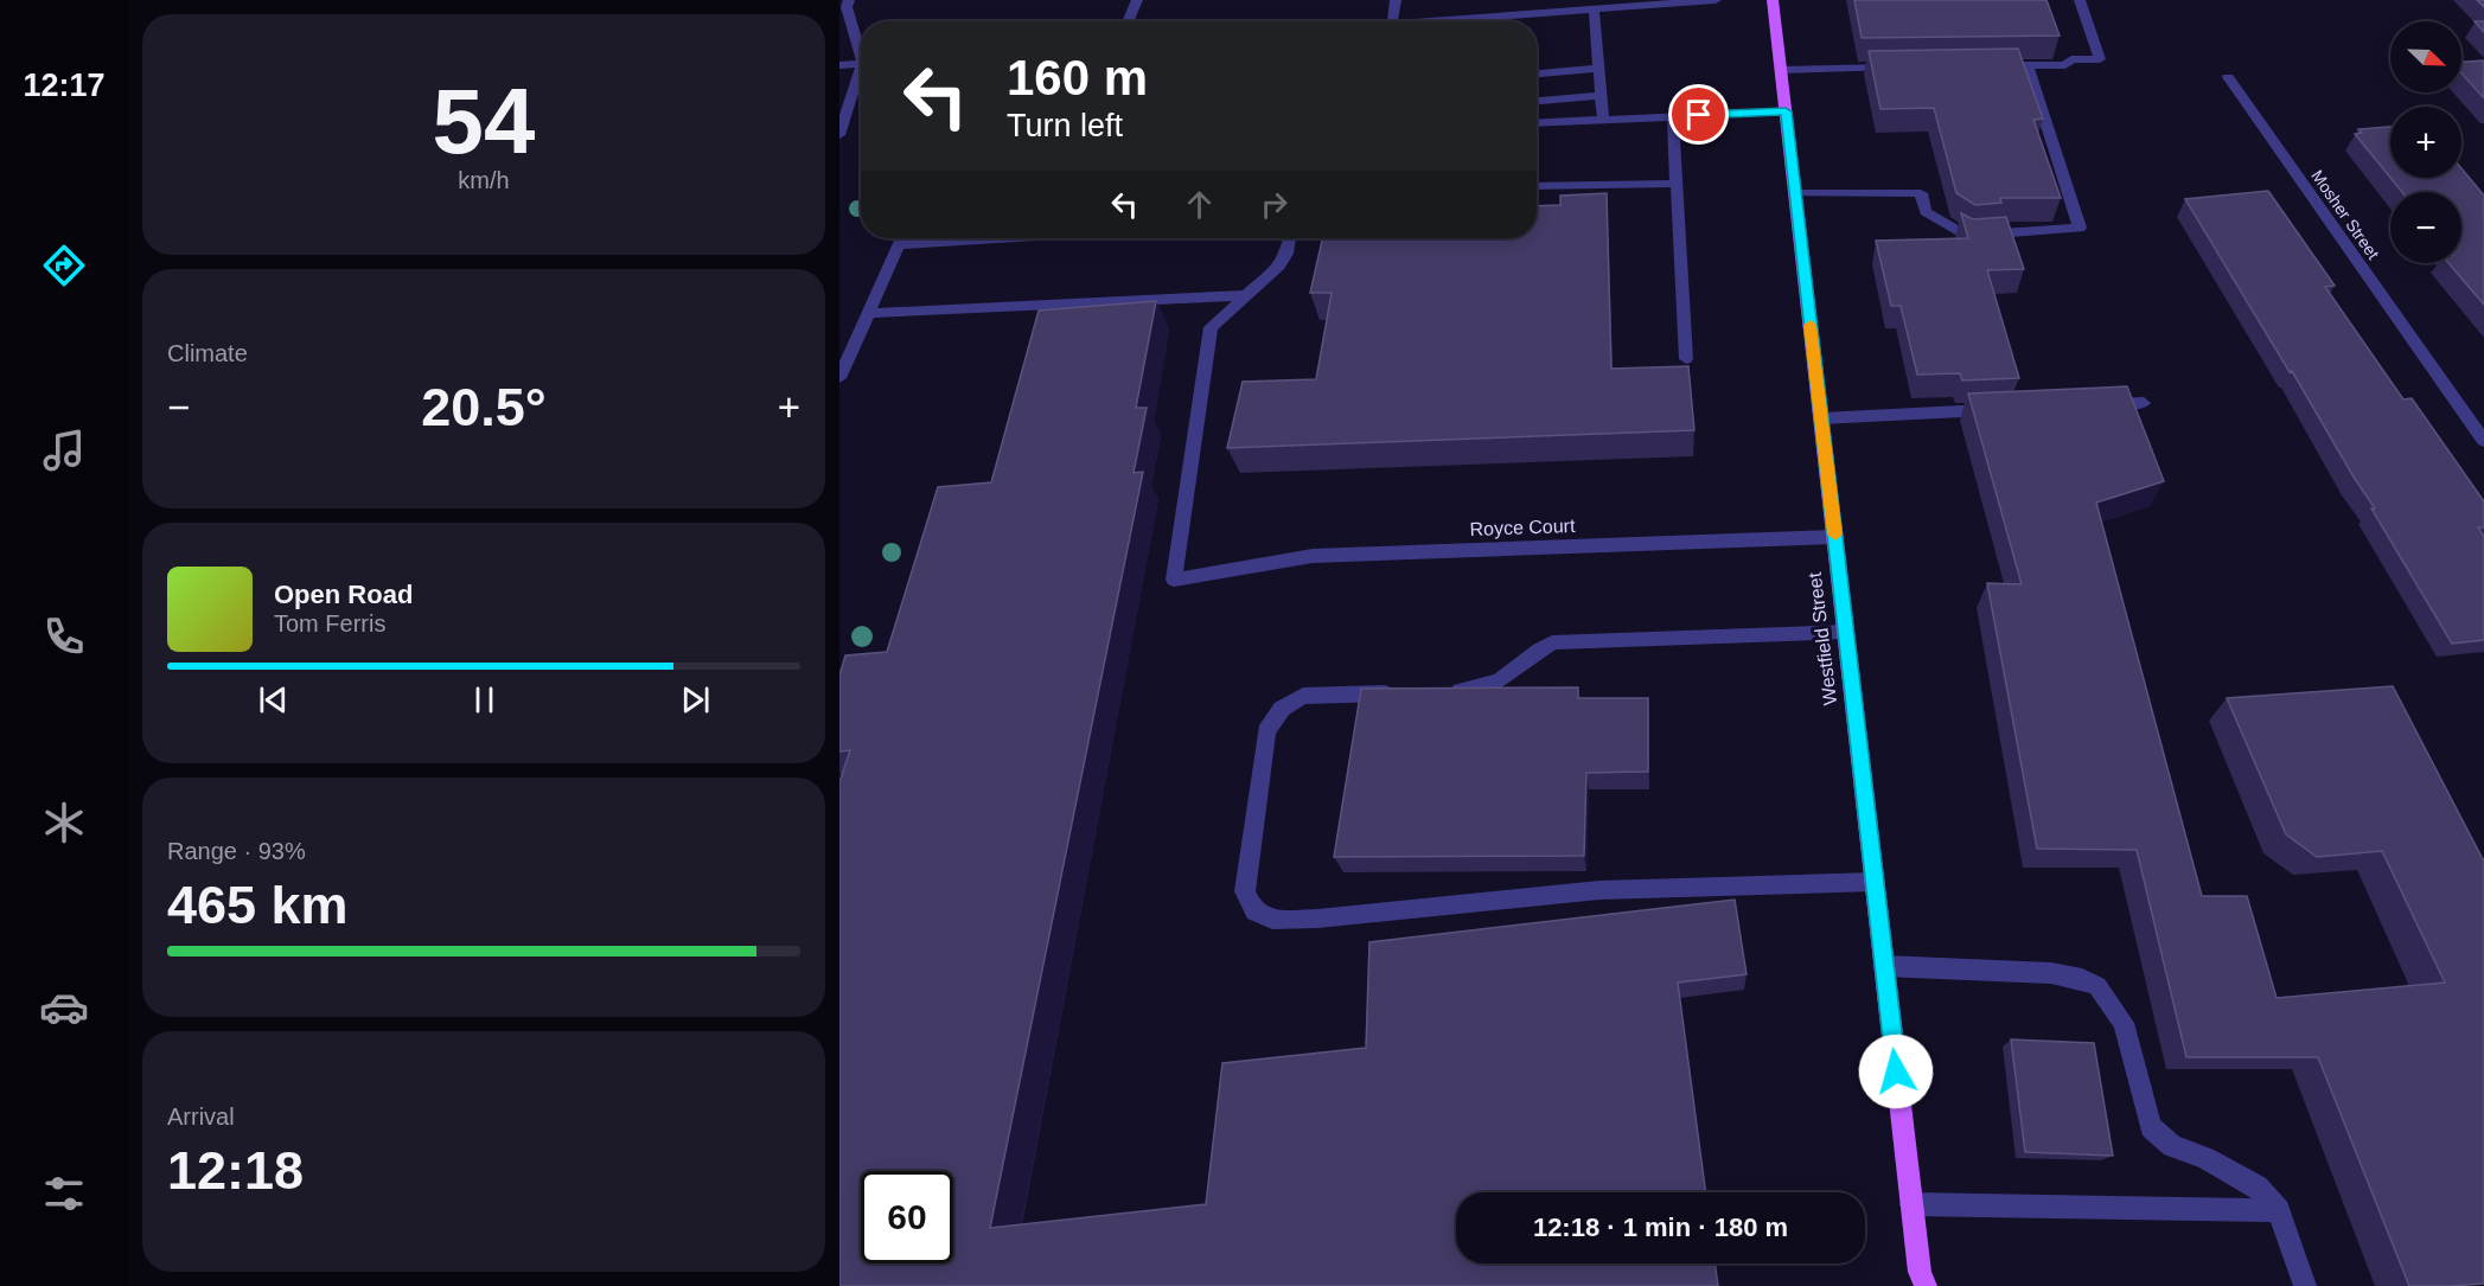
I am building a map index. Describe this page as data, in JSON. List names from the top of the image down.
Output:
{
  "streets": {
    "main road": ["Westfield Street"],
    "street": ["Mosher Street", "Royce Court"]
  },
  "crossings": [
    ["Royce Court", "Westfield Street"]
  ],
  "north": "bottom right",
  "page": {
    "tabs": "12:17",
    "tile": [
      ["54", "km/h"],
      "Climate",
      ["Range · 93%", "465 km"],
      ["Arrival", "12:18"]
    ],
    "map_buttons": ["+", "−"],
    "turn": ["160 m", "Turn left"],
    "heat": ["−", "20.5°", "+"],
    "song": ["Open Road", "Tom Ferris"],
    "limit": "60",
    "trip": "12:18 · 1 min · 180 m"
  }
}
